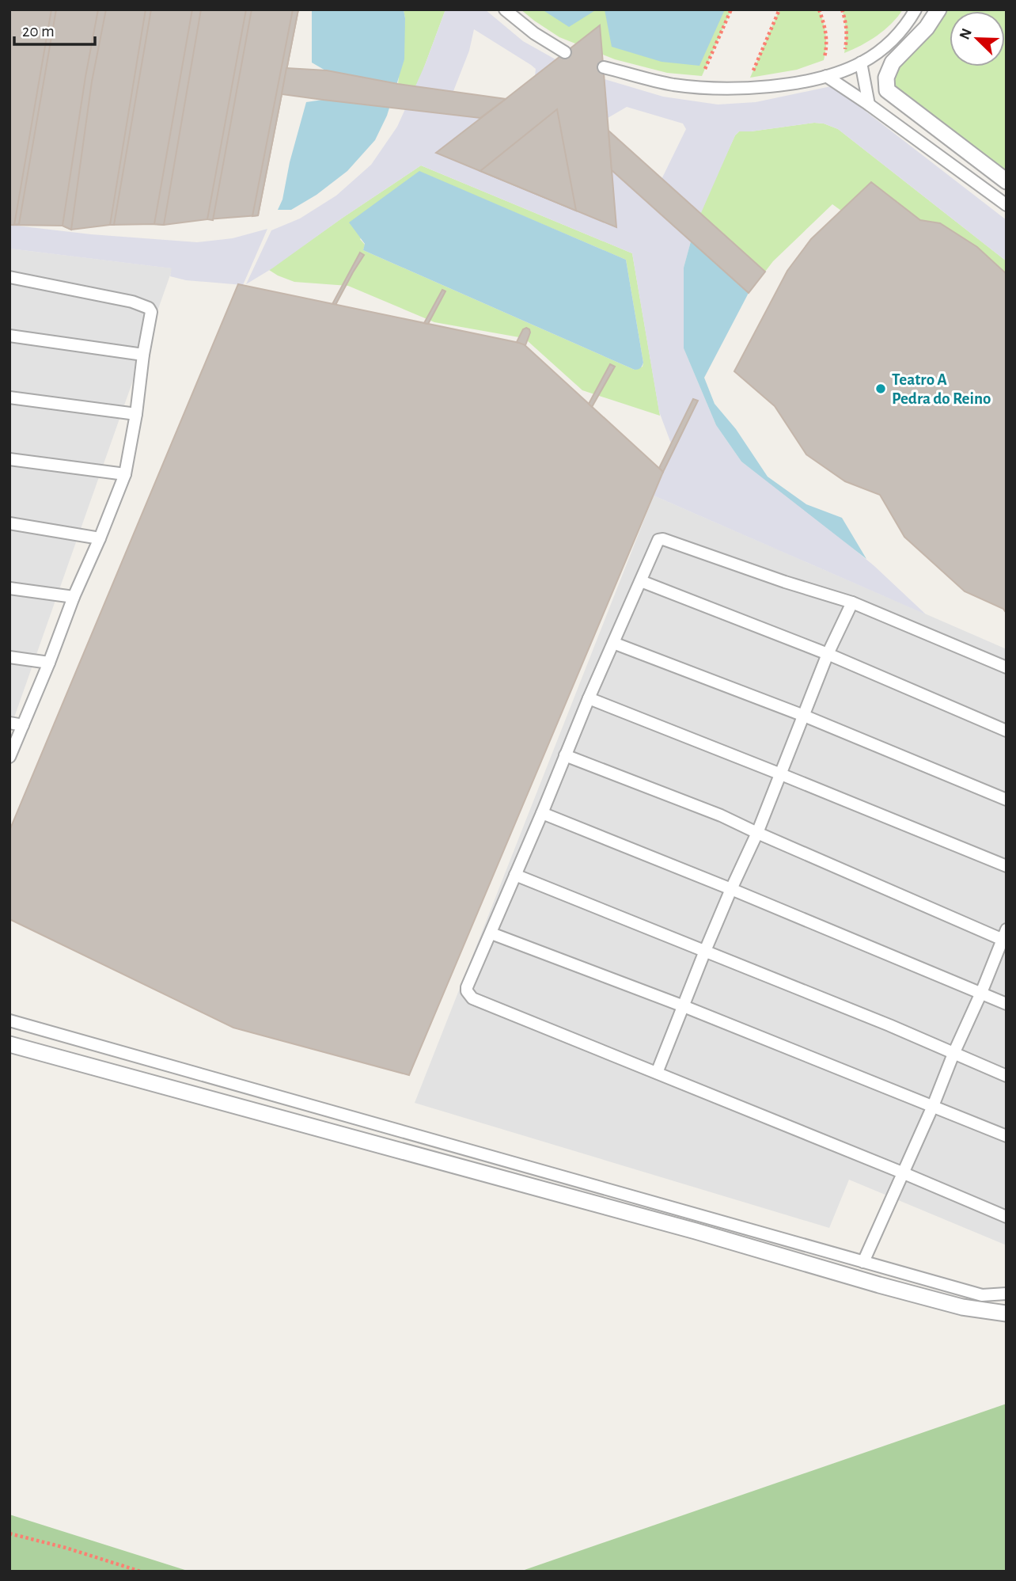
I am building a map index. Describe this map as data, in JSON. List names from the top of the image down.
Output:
{
  "places": ["Teatro A Pedra do Reino"],
  "scale_bar": "20 m",
  "north": "top left"
}
